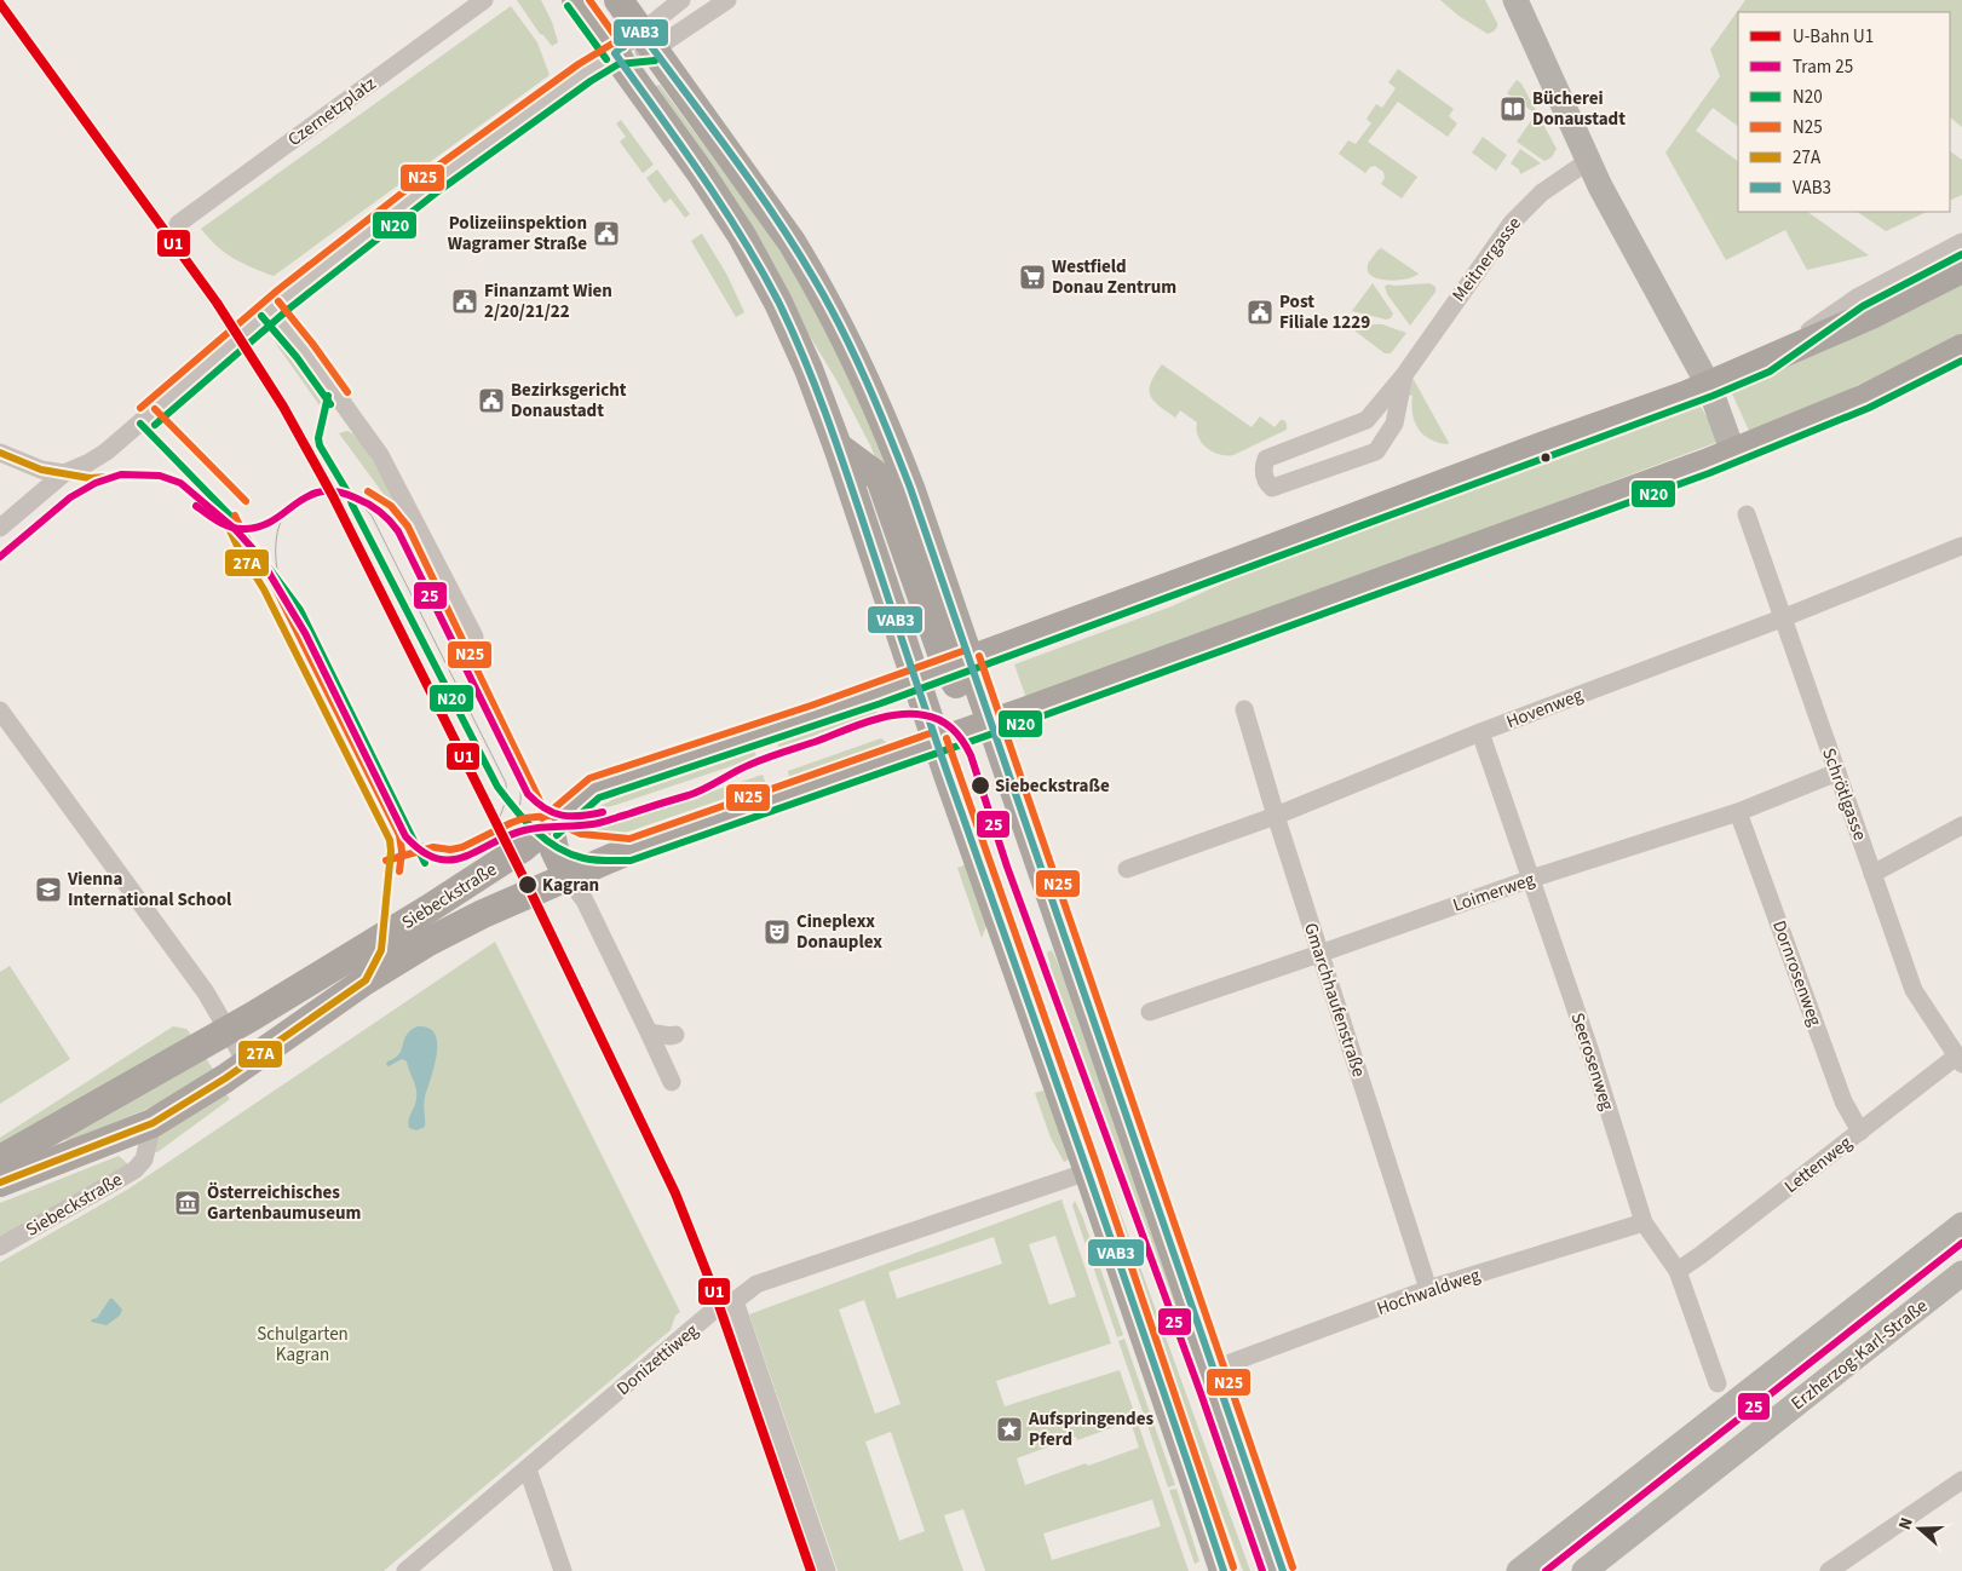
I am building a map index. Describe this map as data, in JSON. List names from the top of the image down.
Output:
{
  "streets": {
    "main road": ["Siebeckstraße", "Erzherzog-Karl-Straße"],
    "street": [
      "Czernetzplatz",
      "Meitnergasse",
      "Hovenweg",
      "Schrötlgasse",
      "Loimerweg",
      "Dornrosenweg",
      "Gmarchhaufenstraße",
      "Seerosenweg",
      "Lettenweg",
      "Hochwaldweg",
      "Donizettiweg"
    ]
  },
  "crossings": [
    ["Hovenweg", "Schrötlgasse"],
    ["Hovenweg", "Gmarchhaufenstraße"],
    ["Hovenweg", "Seerosenweg"],
    ["Schrötlgasse", "Loimerweg"],
    ["Schrötlgasse", "Lettenweg"],
    ["Loimerweg", "Dornrosenweg"],
    ["Loimerweg", "Gmarchhaufenstraße"],
    ["Loimerweg", "Seerosenweg"],
    ["Dornrosenweg", "Lettenweg"],
    ["Gmarchhaufenstraße", "Hochwaldweg"],
    ["Seerosenweg", "Lettenweg"],
    ["Seerosenweg", "Hochwaldweg"]
  ],
  "parks": ["Schulgarten Kagran"],
  "places": {
    "library": ["Bücherei Donaustadt"],
    "public building": [
      "Polizeiinspektion Wagramer Straße",
      "Finanzamt Wien 2/20/21/22",
      "Post Filiale 1229",
      "Bezirksgericht Donaustadt"
    ],
    "supermarket": ["Westfield Donau Zentrum"],
    "other": ["Siebeckstraße", "Kagran"],
    "school or university": ["Vienna International School"],
    "theatre": ["Cineplexx Donauplex"],
    "museum": ["Österreichisches Gartenbaumuseum"],
    "place": ["Aufspringendes Pferd"]
  },
  "lines": [
    "transit line N25",
    "metro line U1",
    "transit line N20",
    "transit line VAB3",
    "transit line 27A",
    "tram line 25"
  ],
  "legend": [
    "U-Bahn U1",
    "Tram 25",
    "N20",
    "N25",
    "27A",
    "VAB3"
  ],
  "north": "left"
}
